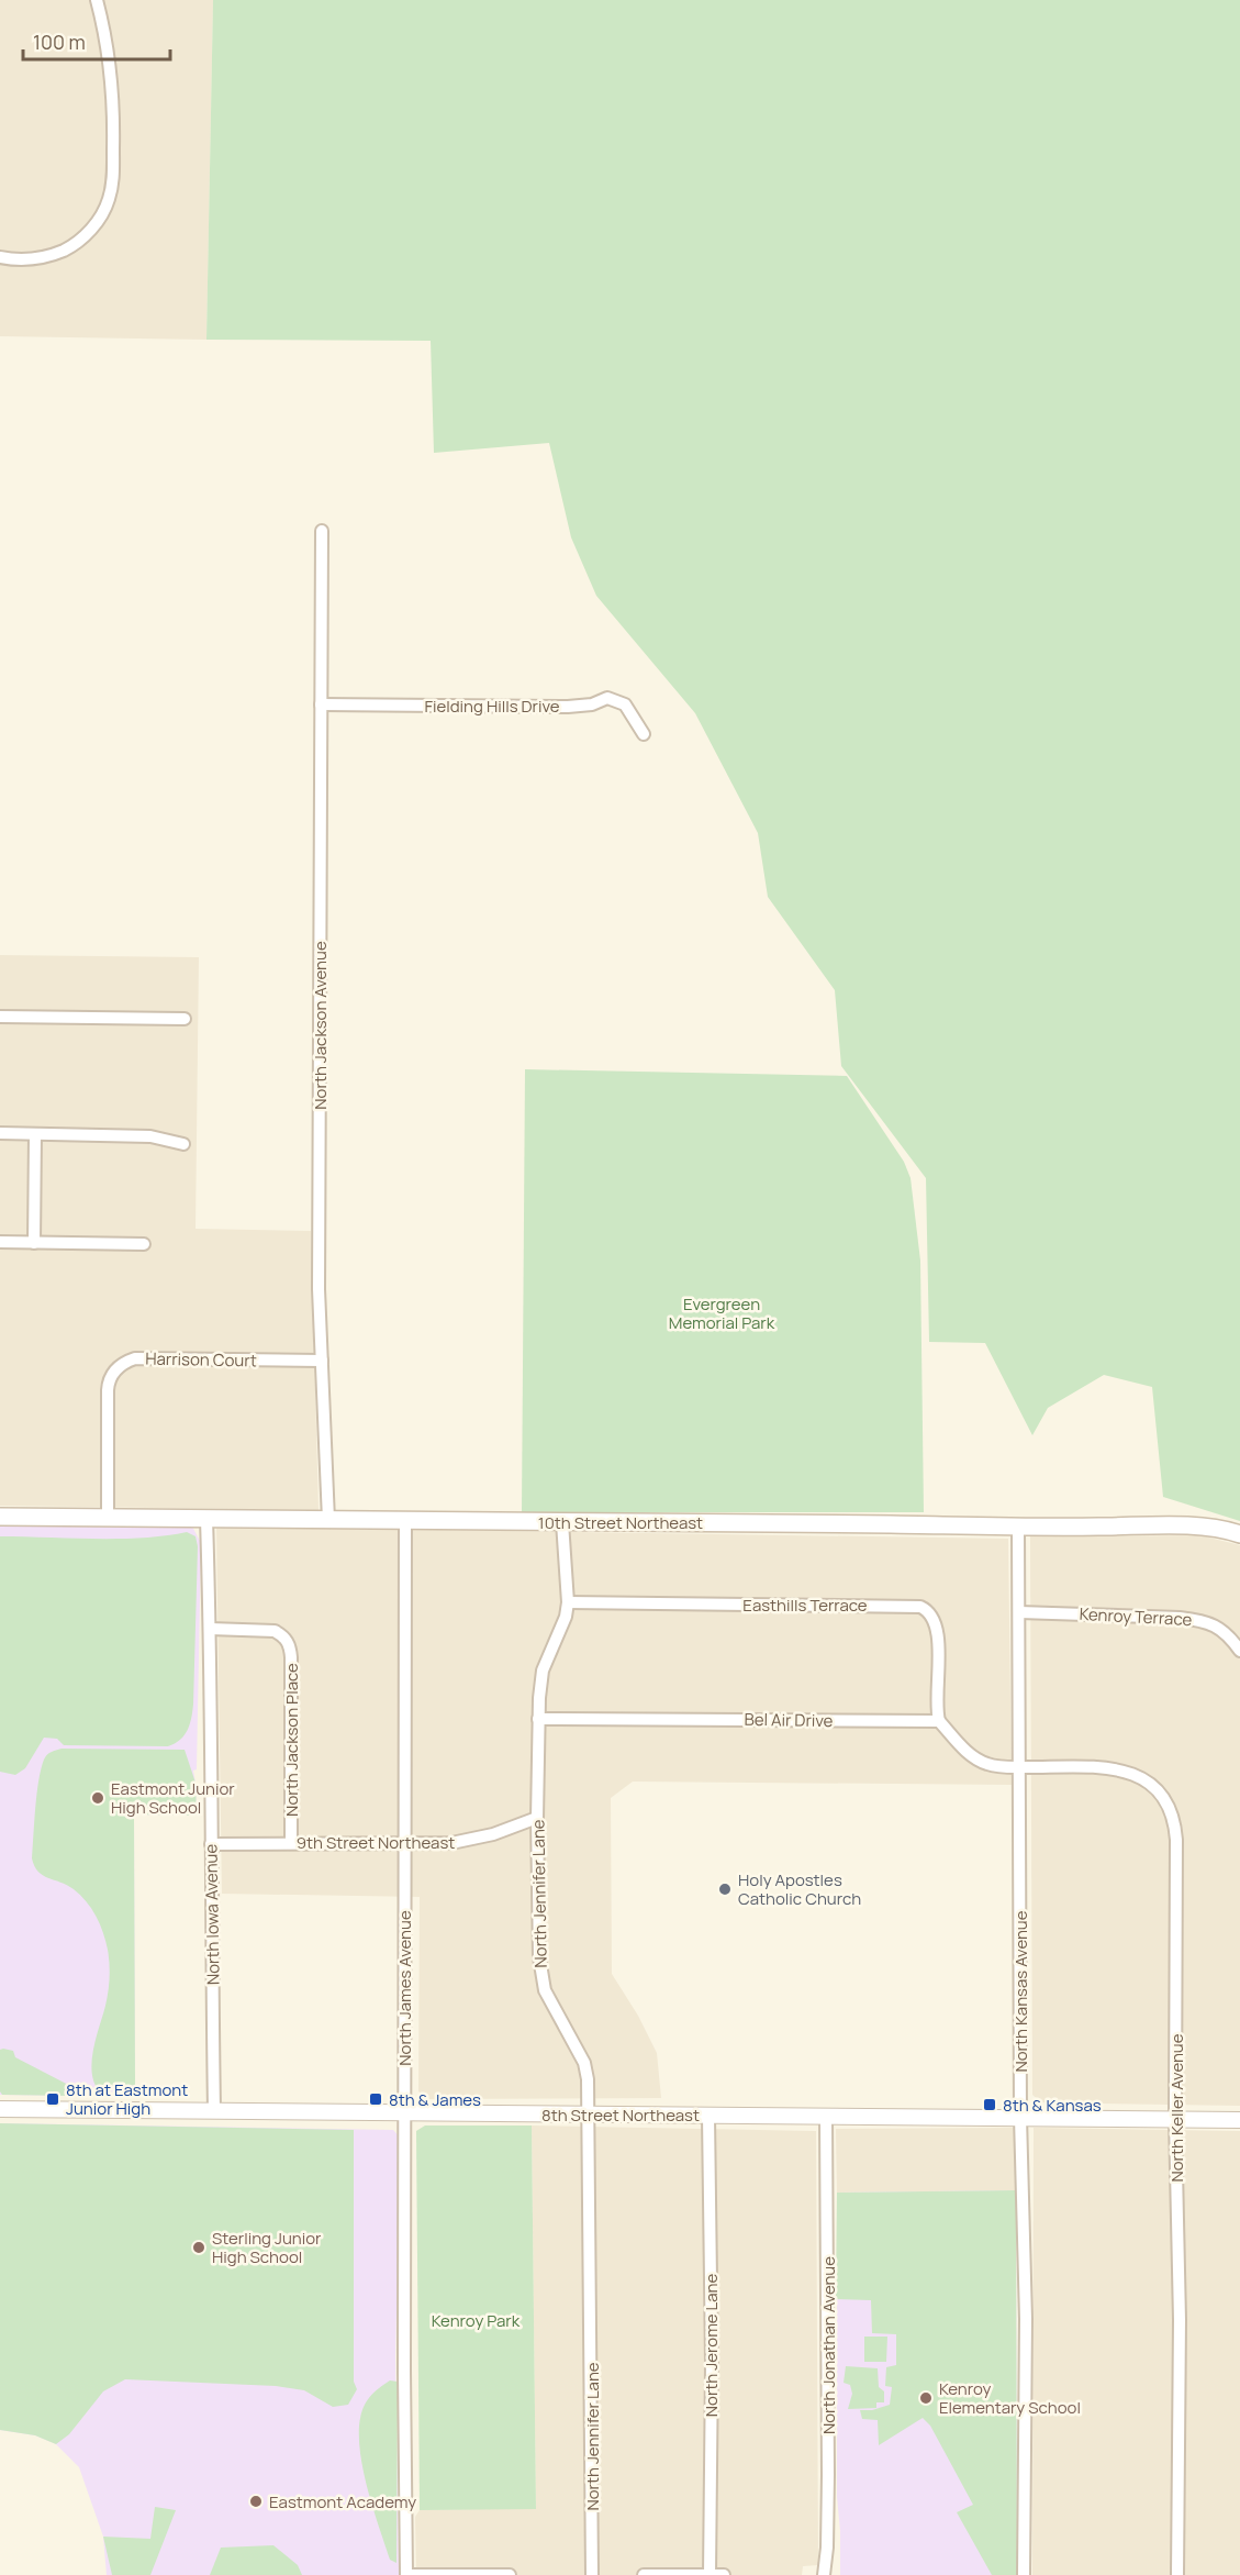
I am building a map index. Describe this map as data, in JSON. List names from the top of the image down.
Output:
{
  "streets": {
    "main road": ["10th Street Northeast"],
    "street": [
      "Fielding Hills Drive",
      "North Jackson Avenue",
      "Harrison Court",
      "Easthills Terrace",
      "Kenroy Terrace",
      "Bel Air Drive",
      "North Jackson Place",
      "9th Street Northeast",
      "North Jennifer Lane",
      "North Iowa Avenue",
      "North James Avenue",
      "North Kansas Avenue",
      "North Keller Avenue",
      "8th Street Northeast",
      "North Jerome Lane",
      "North Jonathan Avenue"
    ]
  },
  "crossings": [
    ["Fielding Hills Drive", "North Jackson Avenue"],
    ["North Jackson Avenue", "Harrison Court"],
    ["North Jackson Avenue", "10th Street Northeast"],
    ["Harrison Court", "10th Street Northeast"],
    ["10th Street Northeast", "North Jennifer Lane"],
    ["10th Street Northeast", "North Iowa Avenue"],
    ["10th Street Northeast", "North James Avenue"],
    ["10th Street Northeast", "North Kansas Avenue"],
    ["Easthills Terrace", "Bel Air Drive"],
    ["Easthills Terrace", "North Jennifer Lane"],
    ["Kenroy Terrace", "North Kansas Avenue"],
    ["Bel Air Drive", "North Jennifer Lane"],
    ["North Jackson Place", "9th Street Northeast"],
    ["North Jackson Place", "North Iowa Avenue"],
    ["9th Street Northeast", "North Jennifer Lane"],
    ["9th Street Northeast", "North Iowa Avenue"],
    ["9th Street Northeast", "North James Avenue"],
    ["North Jennifer Lane", "8th Street Northeast"],
    ["North Iowa Avenue", "8th Street Northeast"],
    ["North James Avenue", "8th Street Northeast"],
    ["North Kansas Avenue", "North Keller Avenue"],
    ["North Kansas Avenue", "8th Street Northeast"],
    ["North Keller Avenue", "8th Street Northeast"],
    ["8th Street Northeast", "North Jerome Lane"],
    ["8th Street Northeast", "North Jonathan Avenue"]
  ],
  "parks": ["Evergreen Memorial Park", "Kenroy Park"],
  "places": {
    "other": [
      "Eastmont Junior High School",
      "Holy Apostles Catholic Church",
      "Sterling Junior High School",
      "Kenroy Elementary School",
      "Eastmont Academy"
    ],
    "transit": ["8th at Eastmont Junior High", "8th & James", "8th & Kansas"]
  },
  "scale_bar": "100 m"
}
